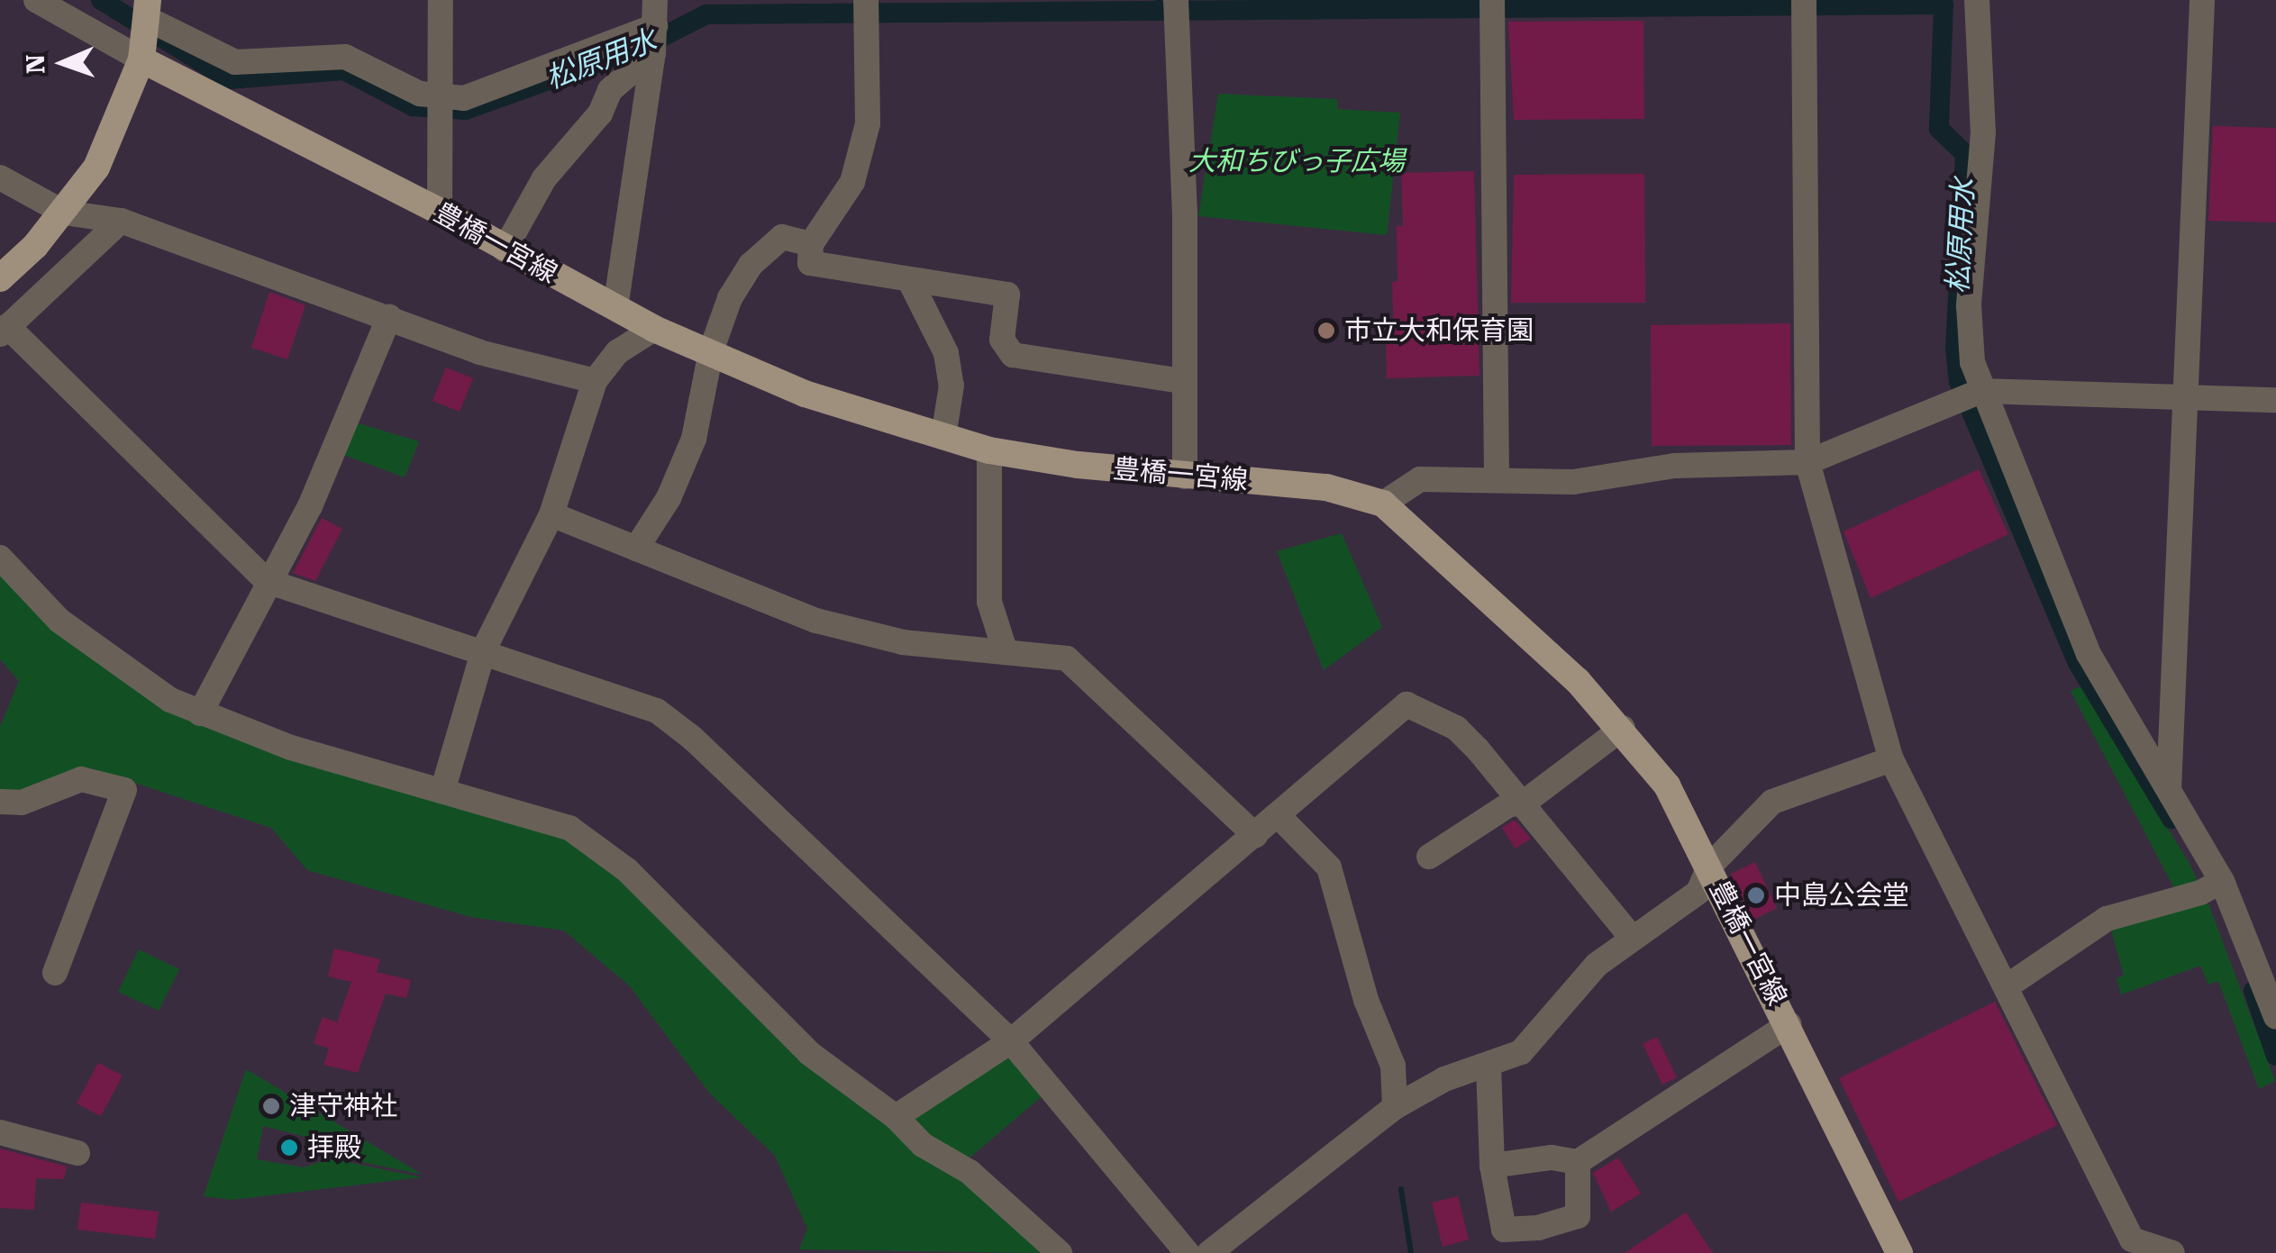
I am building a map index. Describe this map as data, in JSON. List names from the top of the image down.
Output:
{
  "streets": {
    "main road": ["豊橋一宮線"]
  },
  "water": ["松原用水"],
  "parks": ["大和ちびっ子広場"],
  "places": [
    "市立大和保育園",
    "中島公会堂",
    "津守神社",
    "拝殿"
  ],
  "north": "left"
}
